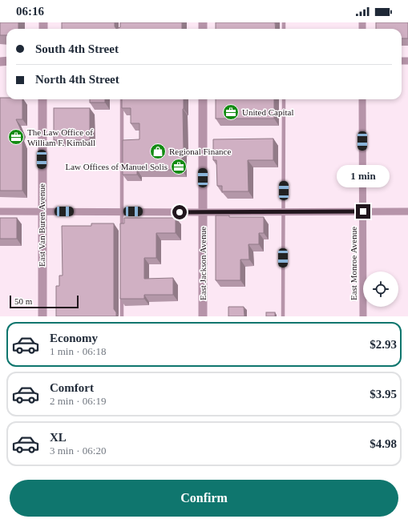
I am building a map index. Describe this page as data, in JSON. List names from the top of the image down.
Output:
{
  "streets": {
    "street": ["East Van Buren Avenue", "East Jackson Avenue", "East Monroe Avenue"]
  },
  "places": {
    "office": ["United Capital", "The Law Office of William F. Kimball", "Law Offices of Manuel Solis"],
    "shop": ["Regional Finance"]
  },
  "scale_bar": "50 m",
  "page": {
    "status": "06:16",
    "banner": ["South 4th Street", "North 4th Street"],
    "bubble": "1 min",
    "scale": "50 m",
    "list": [
      {
        "name": "Economy",
        "note": "1 min · 06:18",
        "value": "$2.93"
      },
      {
        "name": "Comfort",
        "note": "2 min · 06:19",
        "value": "$3.95"
      },
      {
        "name": "XL",
        "note": "3 min · 06:20",
        "value": "$4.98"
      }
    ],
    "buttons": "Confirm"
  }
}
